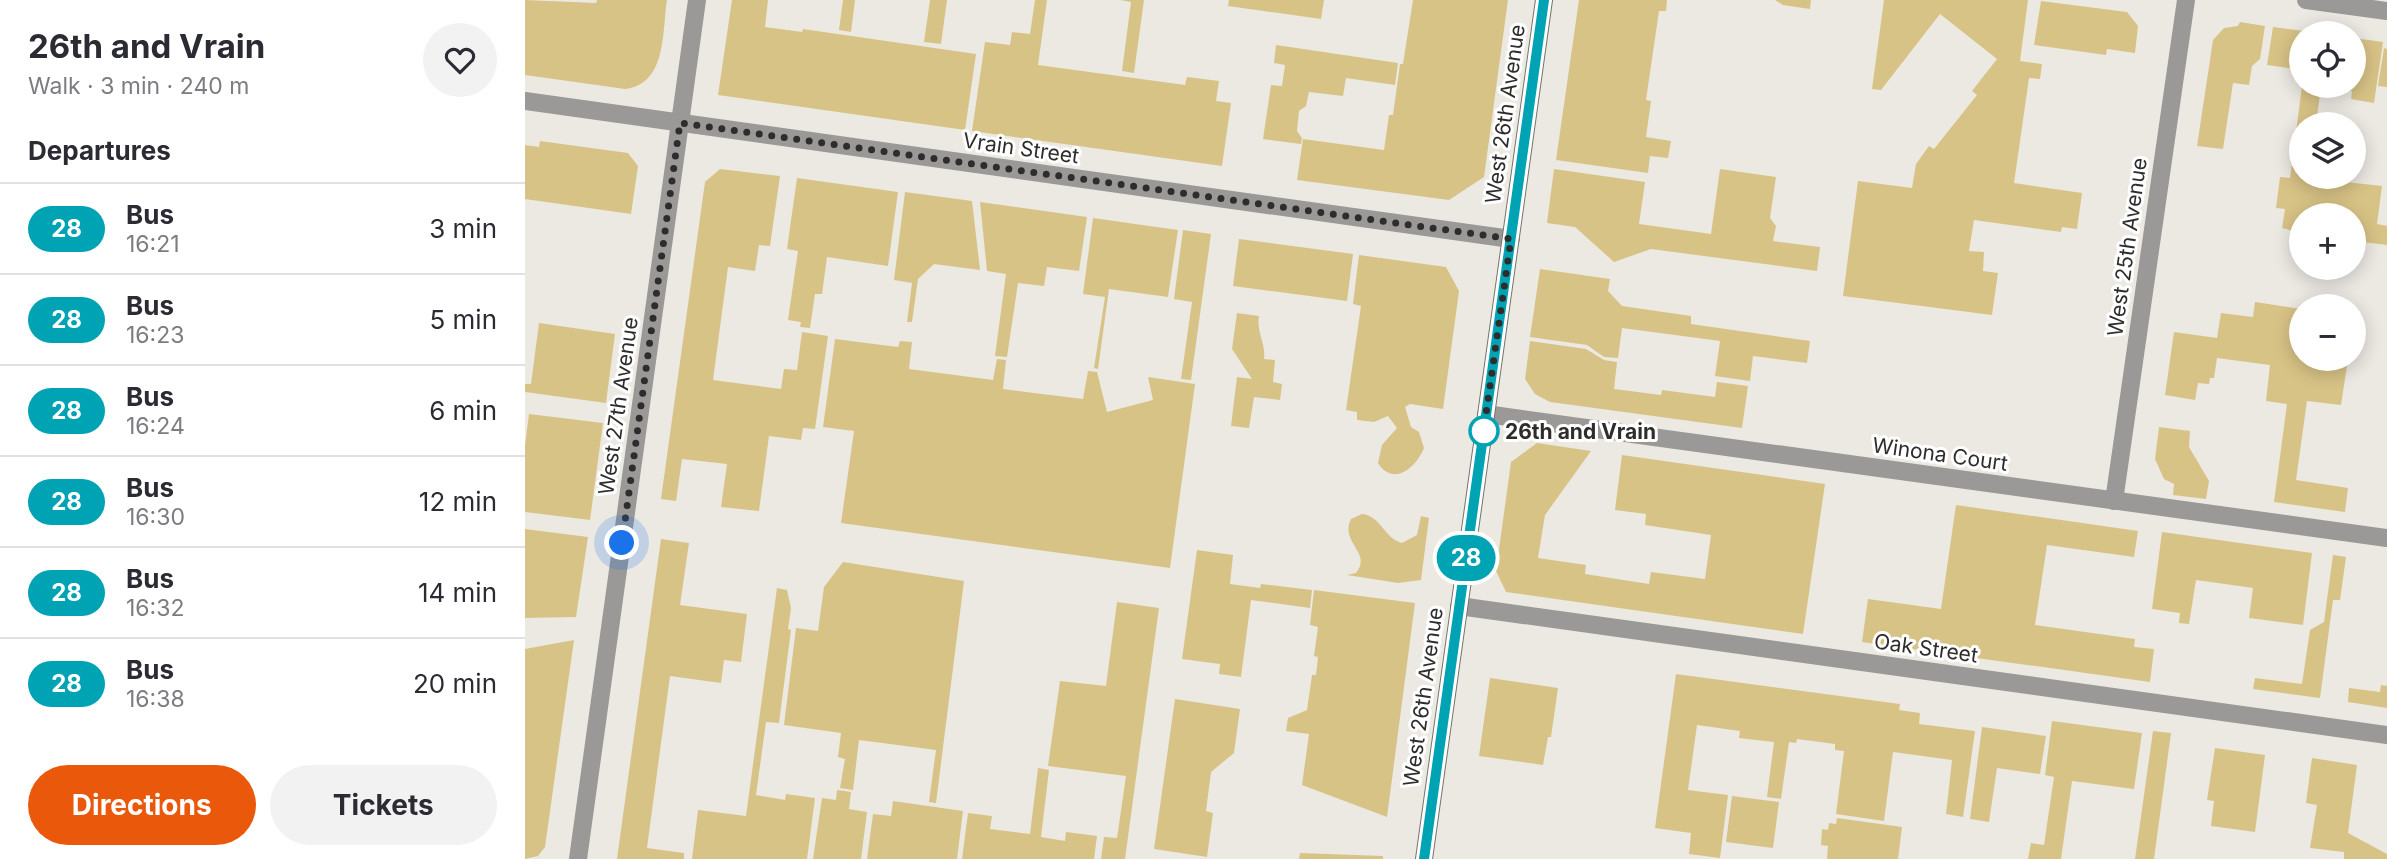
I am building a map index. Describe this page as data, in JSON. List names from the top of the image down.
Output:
{
  "streets": {
    "street": [
      "West 26th Avenue",
      "Vrain Street",
      "West 25th Avenue",
      "West 27th Avenue",
      "Winona Court",
      "Oak Street"
    ]
  },
  "crossings": [
    ["West 26th Avenue", "Vrain Street"],
    ["West 26th Avenue", "Winona Court"],
    ["West 26th Avenue", "Oak Street"],
    ["Vrain Street", "West 27th Avenue"],
    ["West 25th Avenue", "Winona Court"]
  ],
  "places": ["26th and Vrain"],
  "lines": ["bus line 28"],
  "page": {
    "heading": [
      ["26th and Vrain", "Walk · 3 min · 240 m"],
      "Departures"
    ],
    "on_map": "28",
    "map_buttons": ["+", "−"],
    "list": [
      {
        "mark": "28",
        "name": "Bus",
        "note": "16:21",
        "value": "3 min"
      },
      {
        "mark": "28",
        "name": "Bus",
        "note": "16:23",
        "value": "5 min"
      },
      {
        "mark": "28",
        "name": "Bus",
        "note": "16:24",
        "value": "6 min"
      },
      {
        "mark": "28",
        "name": "Bus",
        "note": "16:30",
        "value": "12 min"
      },
      {
        "mark": "28",
        "name": "Bus",
        "note": "16:32",
        "value": "14 min"
      },
      {
        "mark": "28",
        "name": "Bus",
        "note": "16:38",
        "value": "20 min"
      }
    ],
    "buttons": ["Directions", "Tickets"]
  }
}
